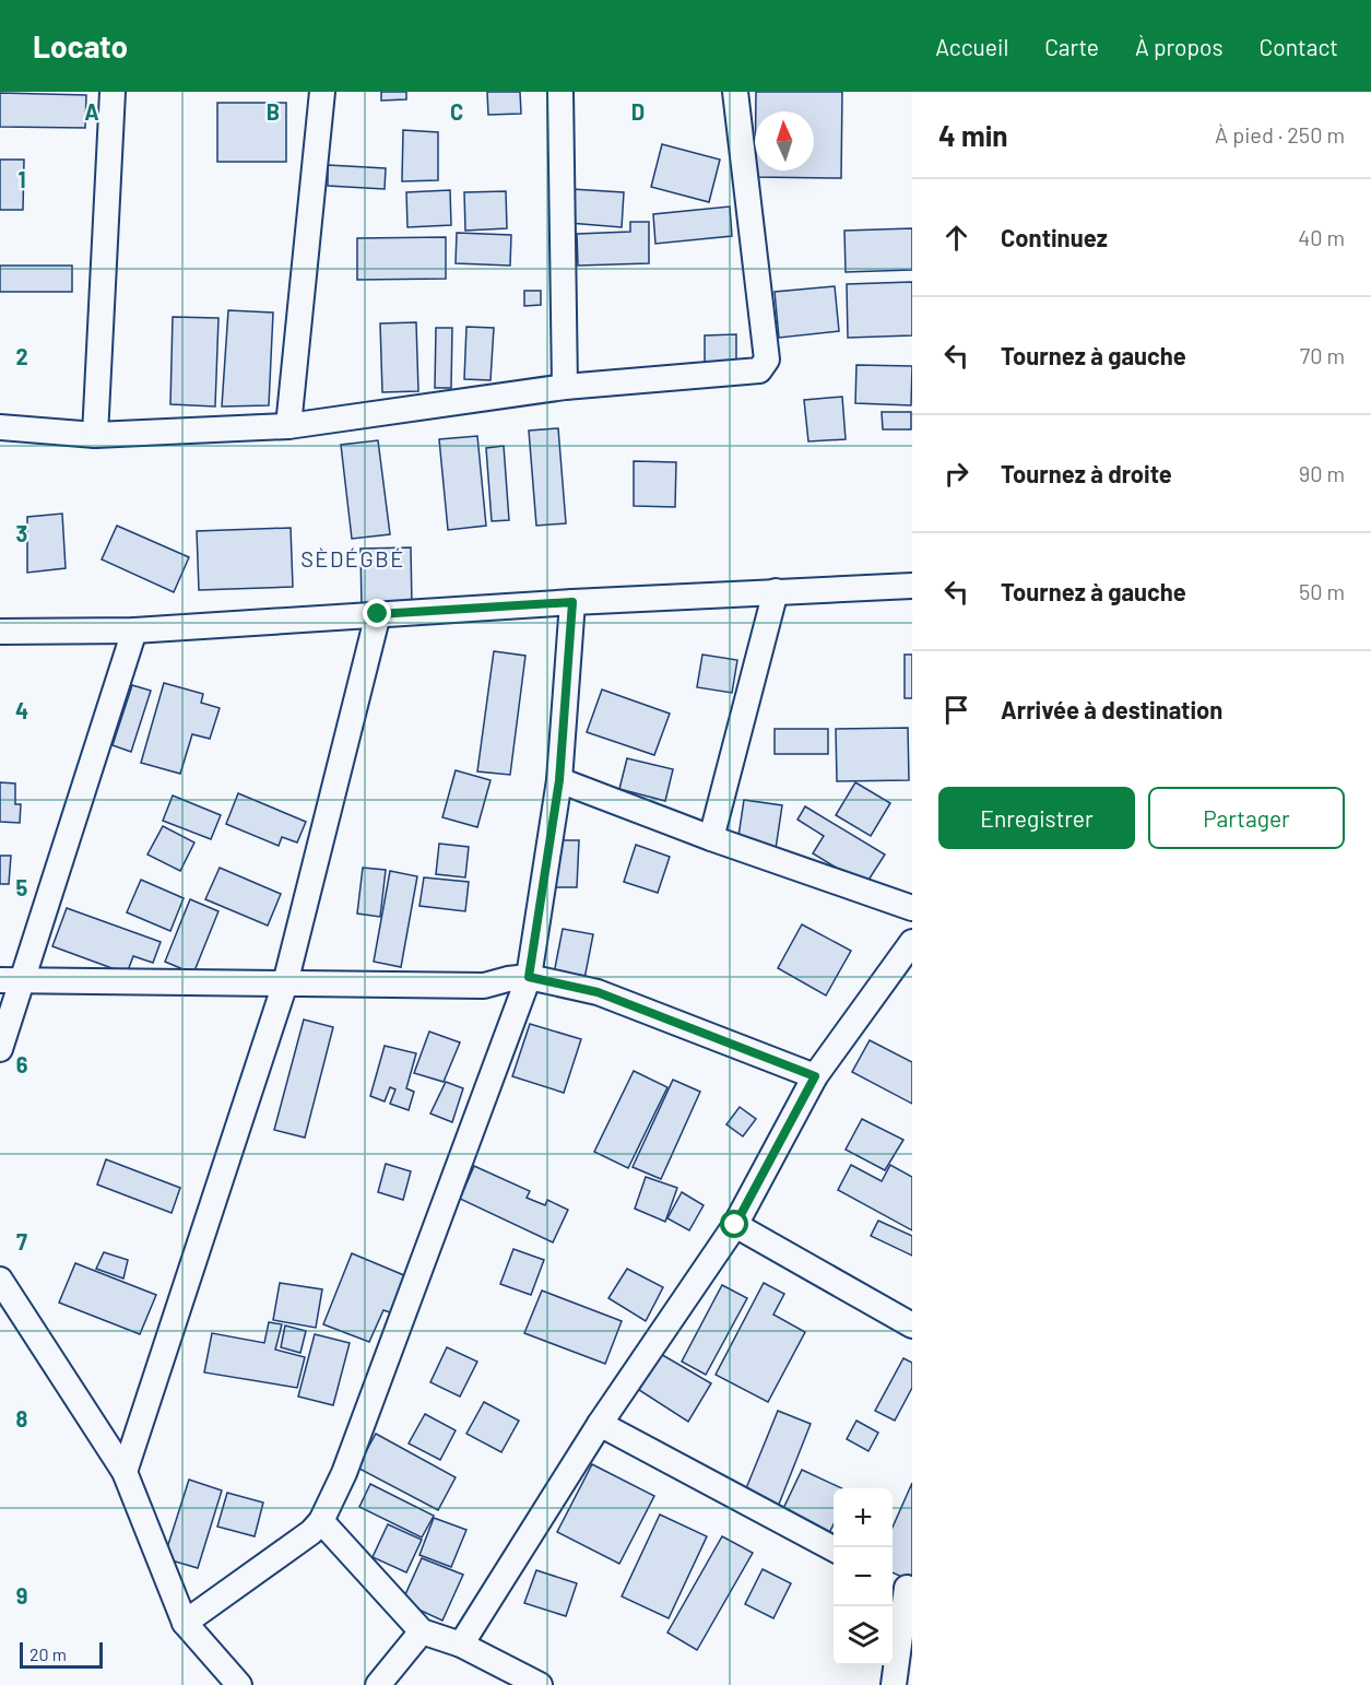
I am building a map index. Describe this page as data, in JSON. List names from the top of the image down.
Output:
{
  "districts": ["SÈDÉGBÉ"],
  "scale_bar": "20 m",
  "north": "top",
  "page": {
    "header": "Locato",
    "nav": [
      "Accueil",
      "Carte",
      "À propos",
      "Contact"
    ],
    "heading": ["4 min", "À pied · 250 m"],
    "list": [
      ["Continuez", "40 m"],
      ["Tournez à gauche", "70 m"],
      ["Tournez à droite", "90 m"],
      ["Tournez à gauche", "50 m"],
      "Arrivée à destination"
    ],
    "buttons": ["Enregistrer", "Partager"],
    "map_buttons": ["+", "−"],
    "scale": "20 m"
  },
  "grid": {
    "columns": [
      "A",
      "B",
      "C",
      "D"
    ],
    "rows": [
      "1",
      "2",
      "3",
      "4",
      "5",
      "6",
      "7",
      "8",
      "9"
    ]
  }
}
